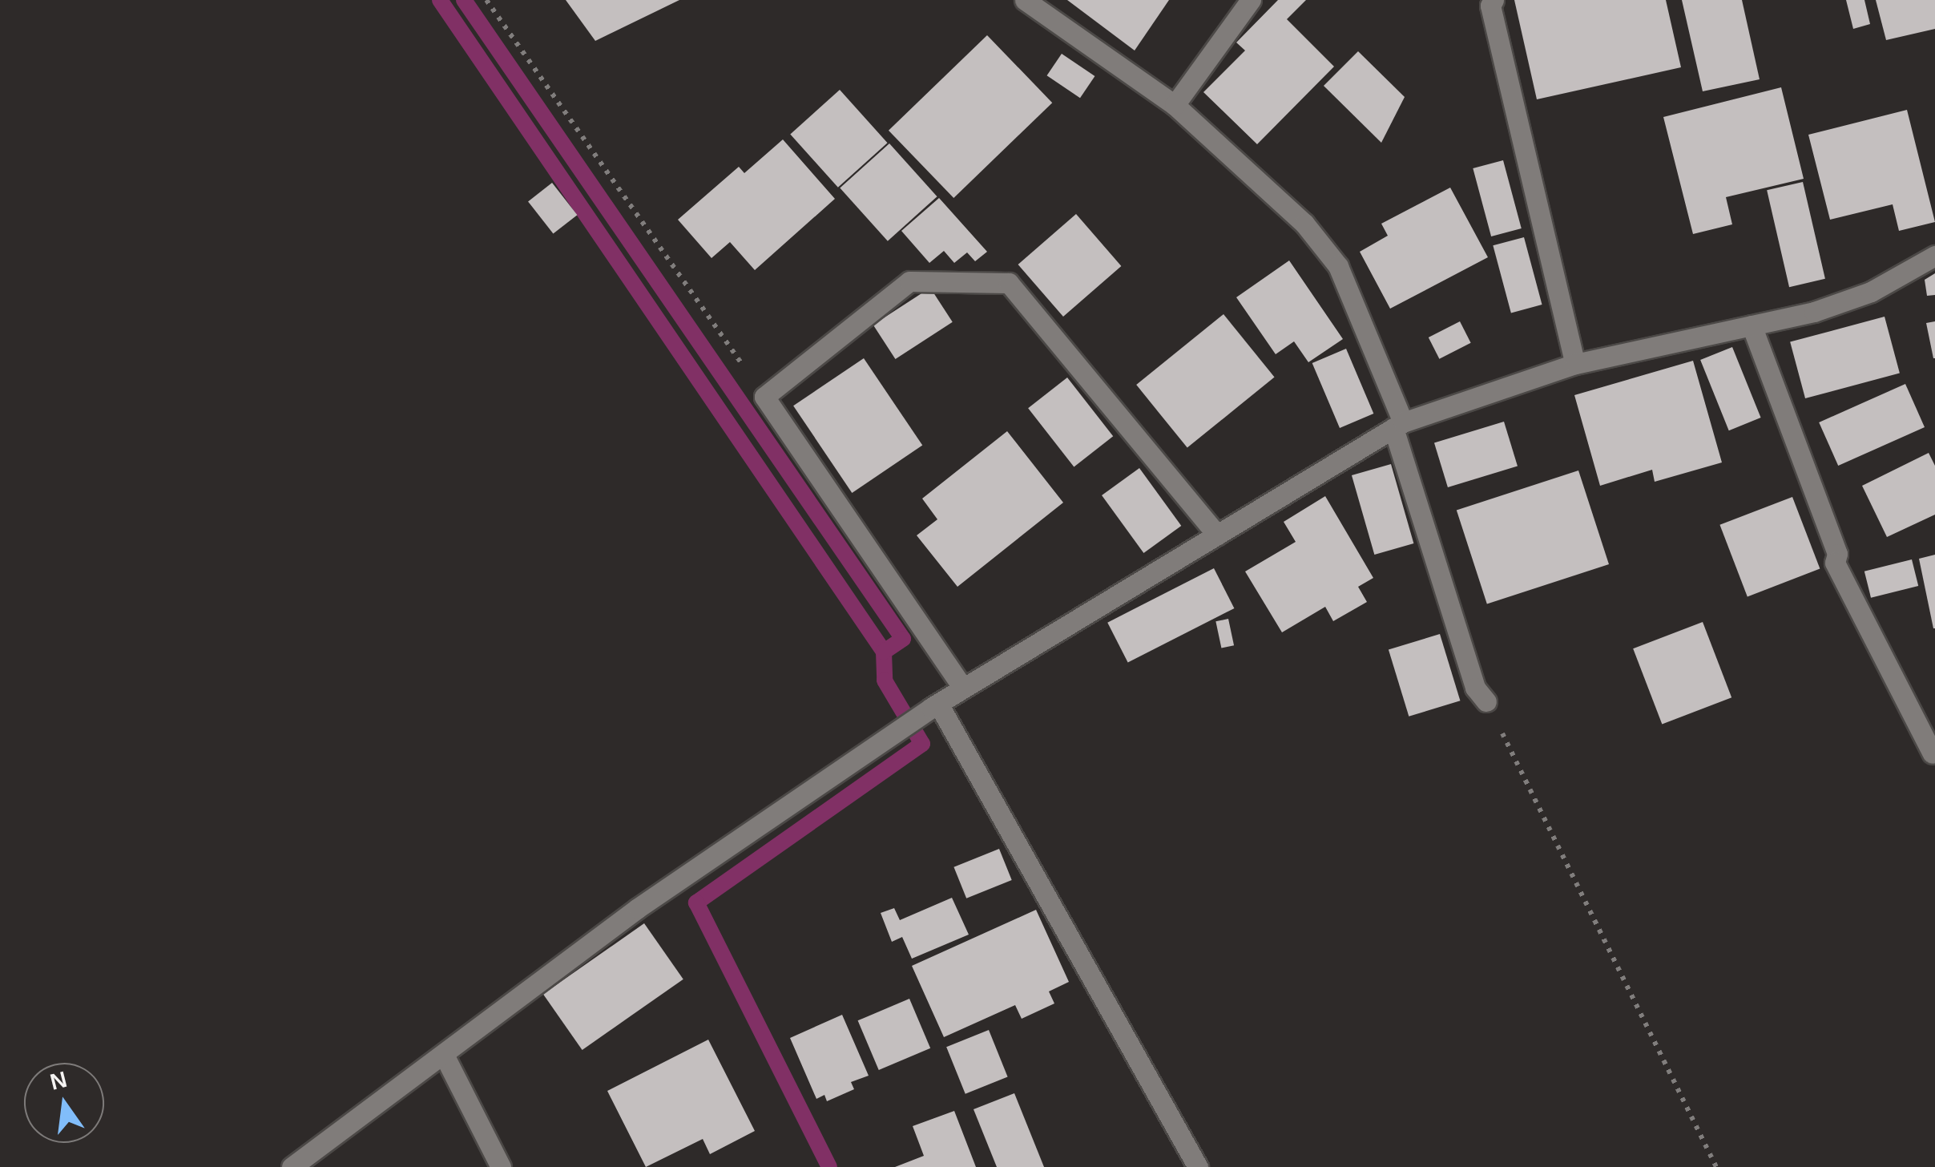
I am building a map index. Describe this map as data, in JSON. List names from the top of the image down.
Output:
{
  "north": "top"
}
